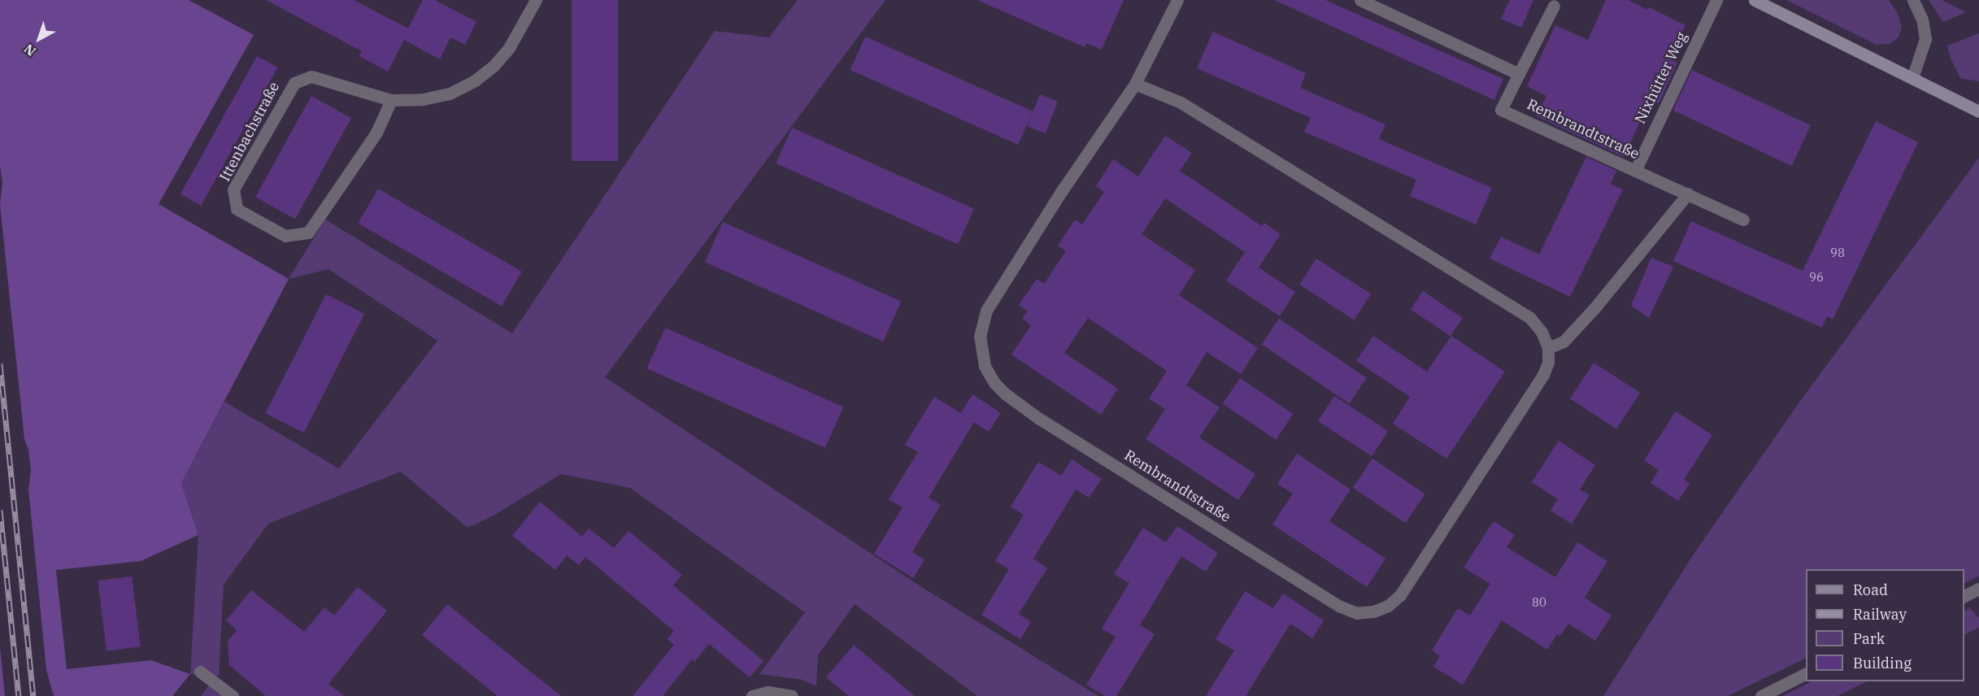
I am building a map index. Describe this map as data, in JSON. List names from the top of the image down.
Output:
{
  "streets": {
    "street": ["Nixhütter Weg", "Rembrandtstraße", "Ittenbachstraße"]
  },
  "crossings": [
    ["Nixhütter Weg", "Rembrandtstraße"]
  ],
  "house_numbers": ["98", "96", "80"],
  "legend": [
    "Road",
    "Railway",
    "Park",
    "Building"
  ],
  "north": "bottom left"
}
